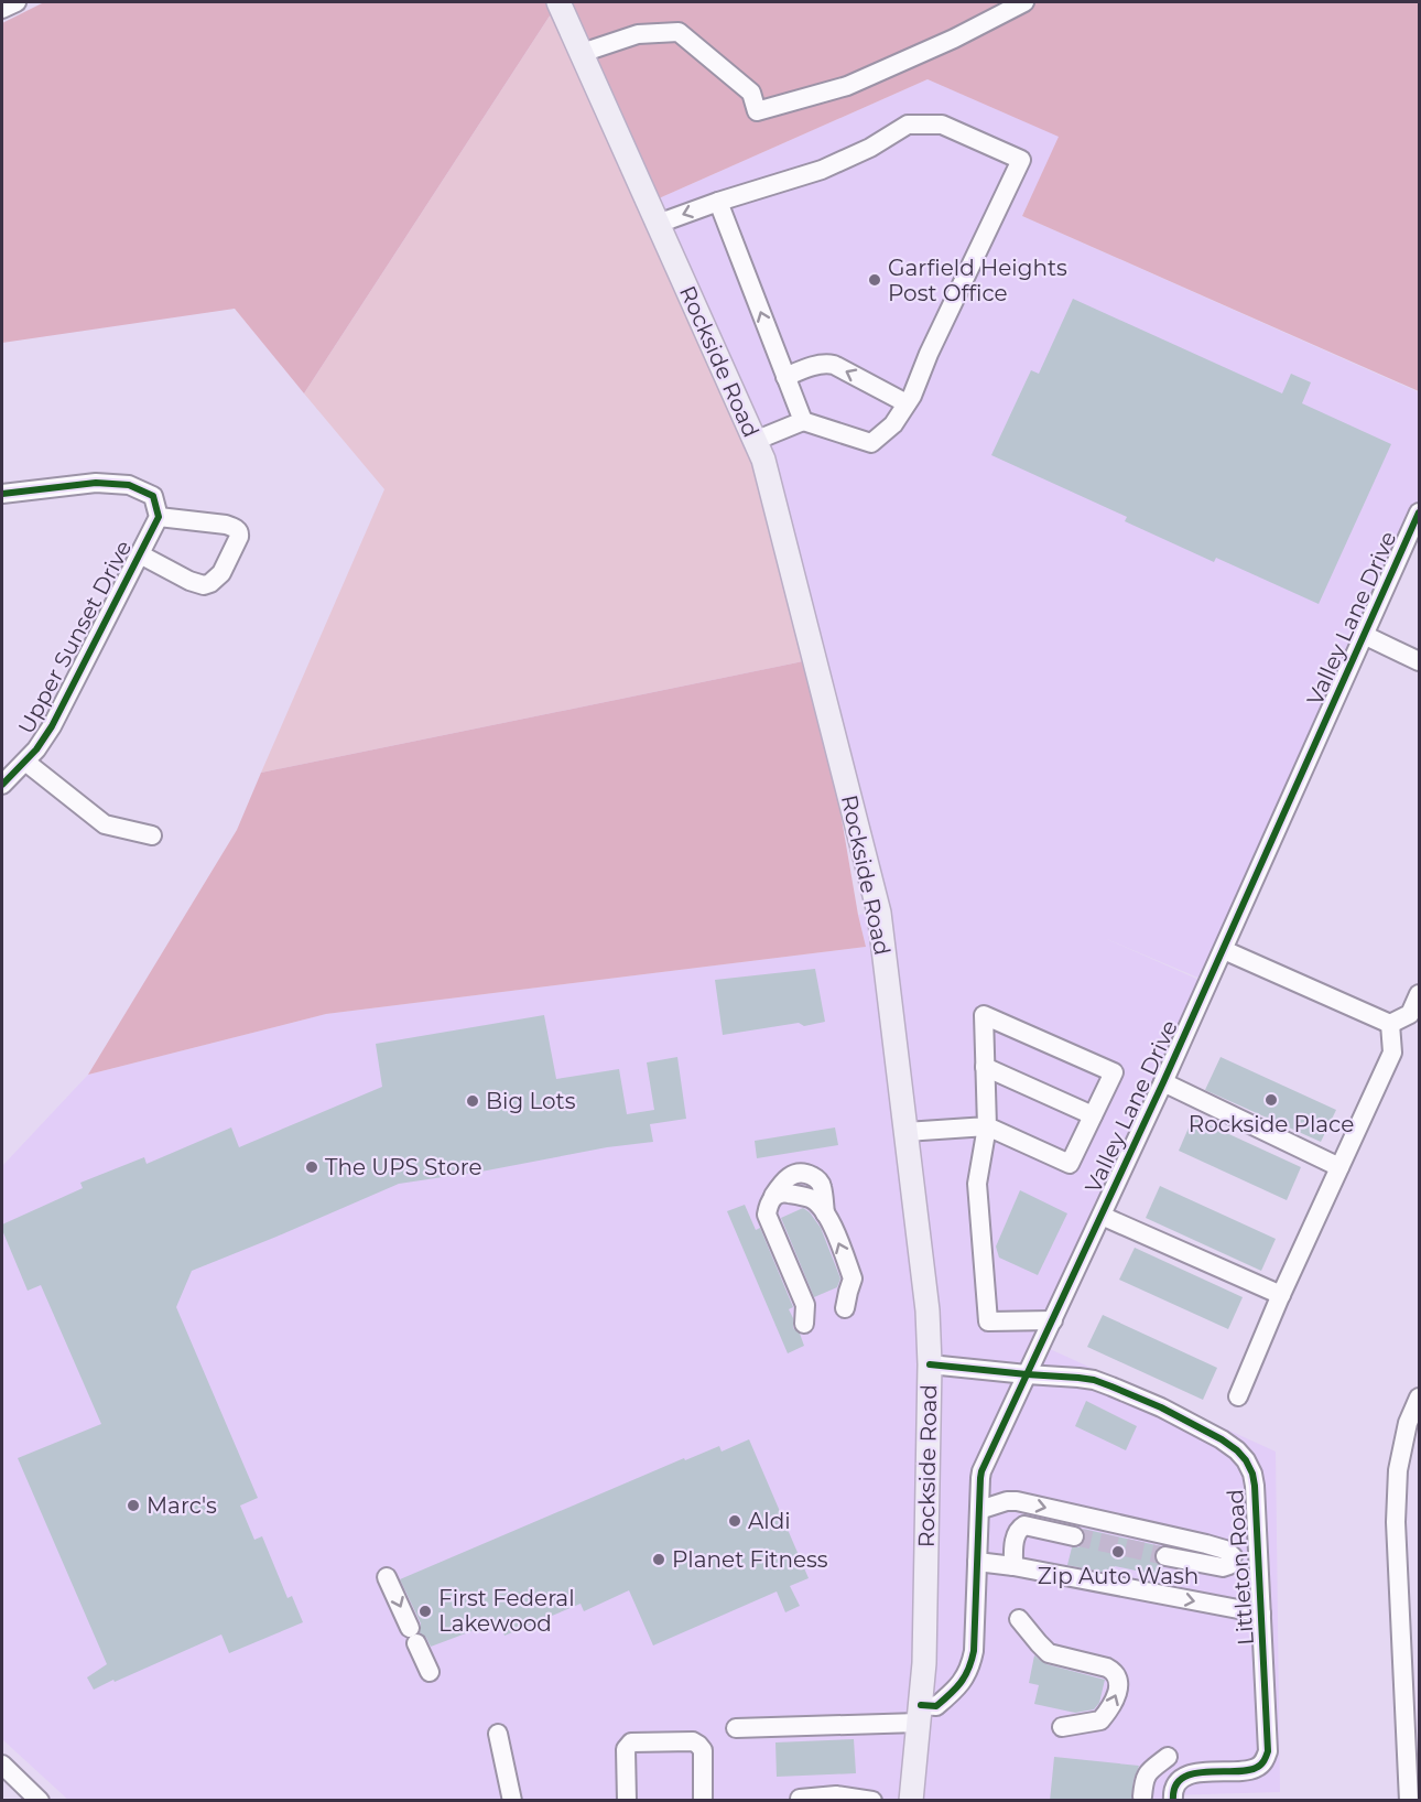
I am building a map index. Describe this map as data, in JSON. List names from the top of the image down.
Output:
{
  "streets": {
    "main road": ["Rockside Road"],
    "street": ["Valley Lane Drive", "Upper Sunset Drive", "Littleton Road"]
  },
  "crossings": [
    ["Rockside Road", "Valley Lane Drive"],
    ["Rockside Road", "Littleton Road"],
    ["Valley Lane Drive", "Littleton Road"]
  ],
  "places": [
    "Garfield Heights Post Office",
    "Rockside Place",
    "Big Lots",
    "The UPS Store",
    "Marc's",
    "Aldi",
    "Zip Auto Wash",
    "Planet Fitness",
    "First Federal Lakewood"
  ]
}
